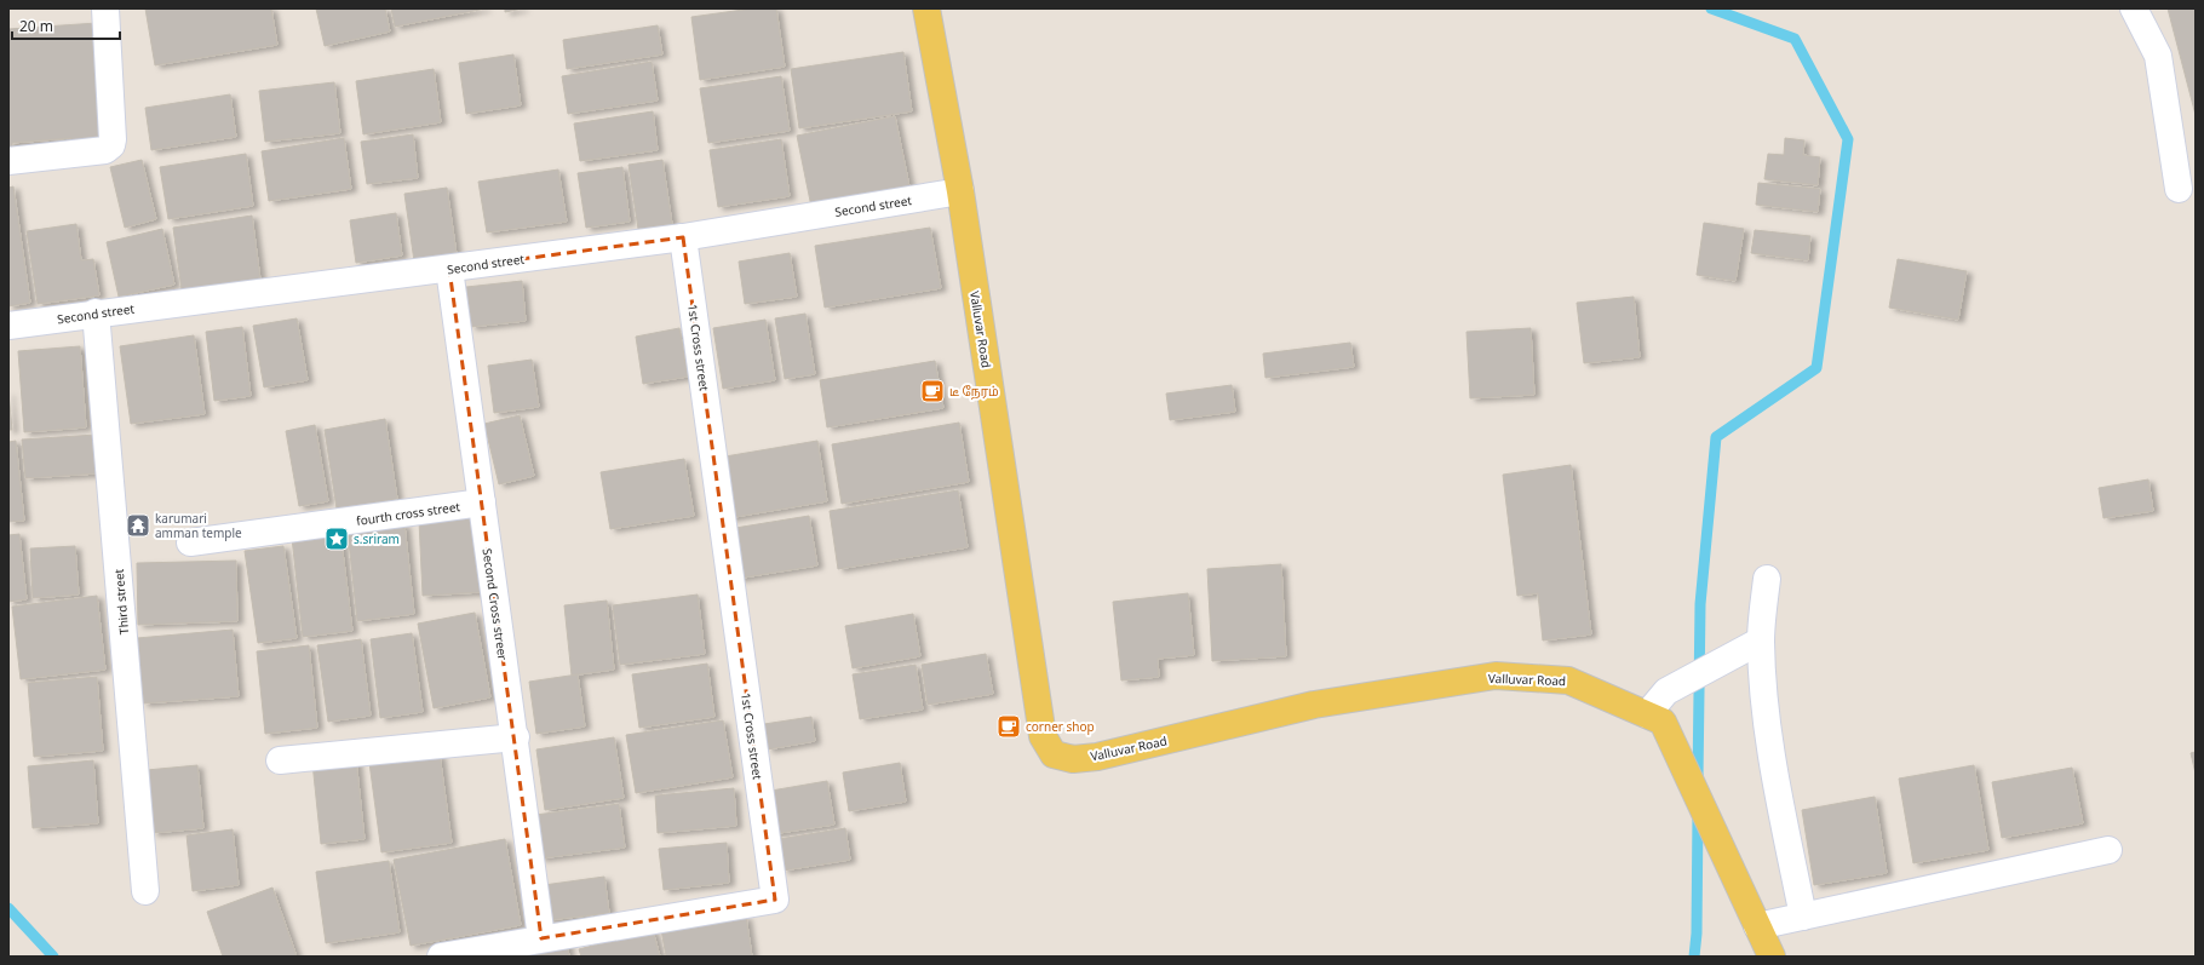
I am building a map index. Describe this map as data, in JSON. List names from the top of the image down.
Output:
{
  "streets": {
    "main road": ["Valluvar Road"],
    "street": [
      "Second street",
      "1st Cross street",
      "fourth cross street",
      "Third street",
      "Second Cross streer"
    ]
  },
  "crossings": [
    ["Second street", "Valluvar Road"],
    ["Second street", "1st Cross street"],
    ["Second street", "Third street"],
    ["Second street", "Second Cross streer"],
    ["1st Cross street", "Second Cross streer"],
    ["fourth cross street", "Second Cross streer"]
  ],
  "places": {
    "cafe": ["டீ நேரம்", "corner shop"],
    "temple": ["karumari amman temple"],
    "place": ["s.sriram"]
  },
  "scale_bar": "20 m"
}
